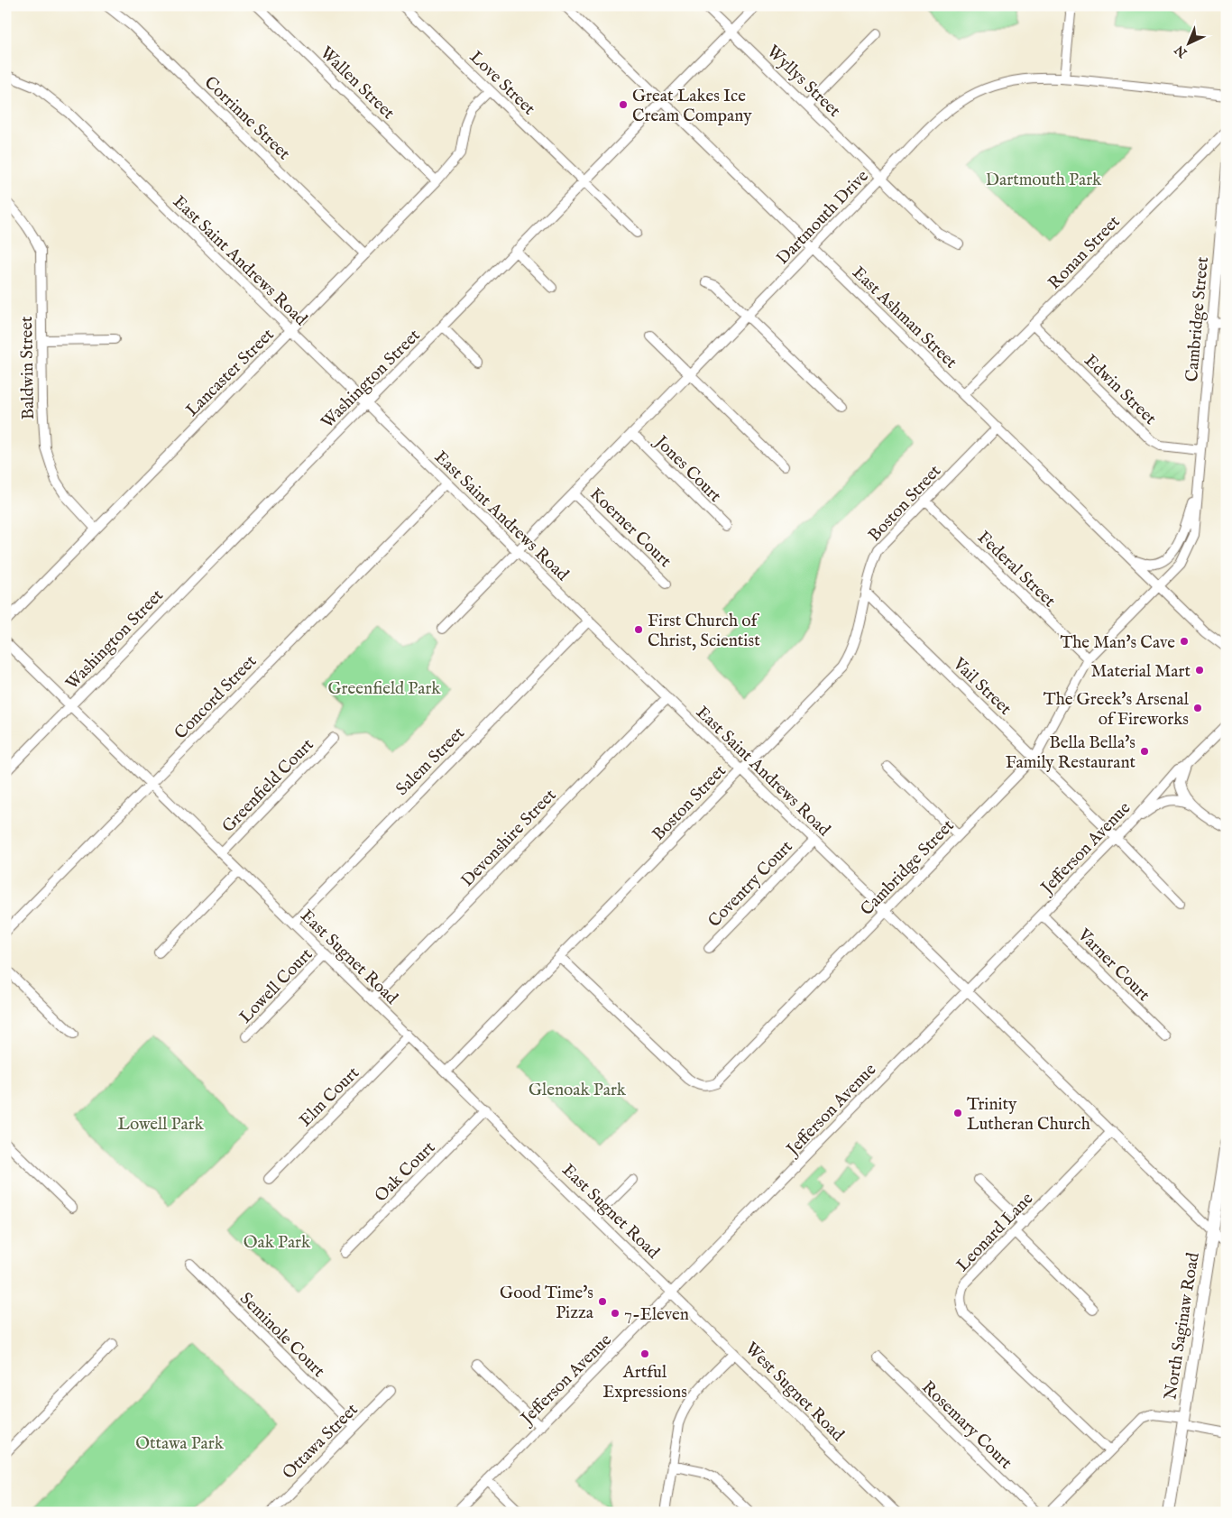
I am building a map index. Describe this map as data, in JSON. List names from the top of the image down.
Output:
{
  "streets": {
    "main road": ["North Saginaw Road"],
    "street": [
      "Wyllys Street",
      "Wallen Street",
      "Love Street",
      "Corrinne Street",
      "Dartmouth Drive",
      "Ronan Street",
      "East Saint Andrews Road",
      "East Ashman Street",
      "Cambridge Street",
      "Baldwin Street",
      "Lancaster Street",
      "Washington Street",
      "Edwin Street",
      "Jones Court",
      "Boston Street",
      "Koerner Court",
      "Federal Street",
      "Vail Street",
      "Concord Street",
      "Salem Street",
      "Greenfield Court",
      "Devonshire Street",
      "Jefferson Avenue",
      "Coventry Court",
      "East Sugnet Road",
      "Varner Court",
      "Lowell Court",
      "Elm Court",
      "Oak Court",
      "Leonard Lane",
      "Seminole Court",
      "West Sugnet Road",
      "Rosemary Court",
      "Ottawa Street"
    ]
  },
  "crossings": [
    ["Wyllys Street", "Dartmouth Drive"],
    ["Wyllys Street", "Washington Street"],
    ["Wallen Street", "Lancaster Street"],
    ["Love Street", "Lancaster Street"],
    ["Love Street", "Washington Street"],
    ["Corrinne Street", "Lancaster Street"],
    ["Dartmouth Drive", "East Saint Andrews Road"],
    ["Dartmouth Drive", "East Ashman Street"],
    ["Dartmouth Drive", "Jones Court"],
    ["Dartmouth Drive", "Koerner Court"],
    ["Ronan Street", "East Ashman Street"],
    ["Ronan Street", "Edwin Street"],
    ["East Saint Andrews Road", "Cambridge Street"],
    ["East Saint Andrews Road", "Lancaster Street"],
    ["East Saint Andrews Road", "Washington Street"],
    ["East Saint Andrews Road", "Boston Street"],
    ["East Saint Andrews Road", "Concord Street"],
    ["East Saint Andrews Road", "Salem Street"],
    ["East Saint Andrews Road", "Devonshire Street"],
    ["East Saint Andrews Road", "Jefferson Avenue"],
    ["East Saint Andrews Road", "Coventry Court"],
    ["East Saint Andrews Road", "Leonard Lane"],
    ["East Saint Andrews Road", "North Saginaw Road"],
    ["East Ashman Street", "Cambridge Street"],
    ["East Ashman Street", "Washington Street"],
    ["East Ashman Street", "Boston Street"],
    ["Cambridge Street", "Edwin Street"],
    ["Cambridge Street", "Boston Street"],
    ["Cambridge Street", "Federal Street"],
    ["Cambridge Street", "Vail Street"],
    ["Baldwin Street", "Lancaster Street"],
    ["Washington Street", "East Sugnet Road"],
    ["Boston Street", "Federal Street"],
    ["Boston Street", "Vail Street"],
    ["Boston Street", "East Sugnet Road"],
    ["Vail Street", "Jefferson Avenue"],
    ["Concord Street", "East Sugnet Road"],
    ["Salem Street", "East Sugnet Road"],
    ["Greenfield Court", "East Sugnet Road"],
    ["Devonshire Street", "East Sugnet Road"],
    ["Jefferson Avenue", "East Sugnet Road"],
    ["Jefferson Avenue", "Varner Court"],
    ["Jefferson Avenue", "West Sugnet Road"],
    ["East Sugnet Road", "Lowell Court"],
    ["East Sugnet Road", "Elm Court"],
    ["East Sugnet Road", "Oak Court"],
    ["East Sugnet Road", "West Sugnet Road"],
    ["Seminole Court", "Ottawa Street"]
  ],
  "parks": [
    "Dartmouth Park",
    "Greenfield Park",
    "Glenoak Park",
    "Lowell Park",
    "Oak Park",
    "Ottawa Park"
  ],
  "places": [
    "Great Lakes Ice Cream Company",
    "First Church of Christ, Scientist",
    "The Man's Cave",
    "Material Mart",
    "The Greek's Arsenal of Fireworks",
    "Bella Bella's Family Restaurant",
    "Trinity Lutheran Church",
    "Good Time's Pizza",
    "7-Eleven",
    "Artful Expressions"
  ],
  "north": "bottom left"
}
